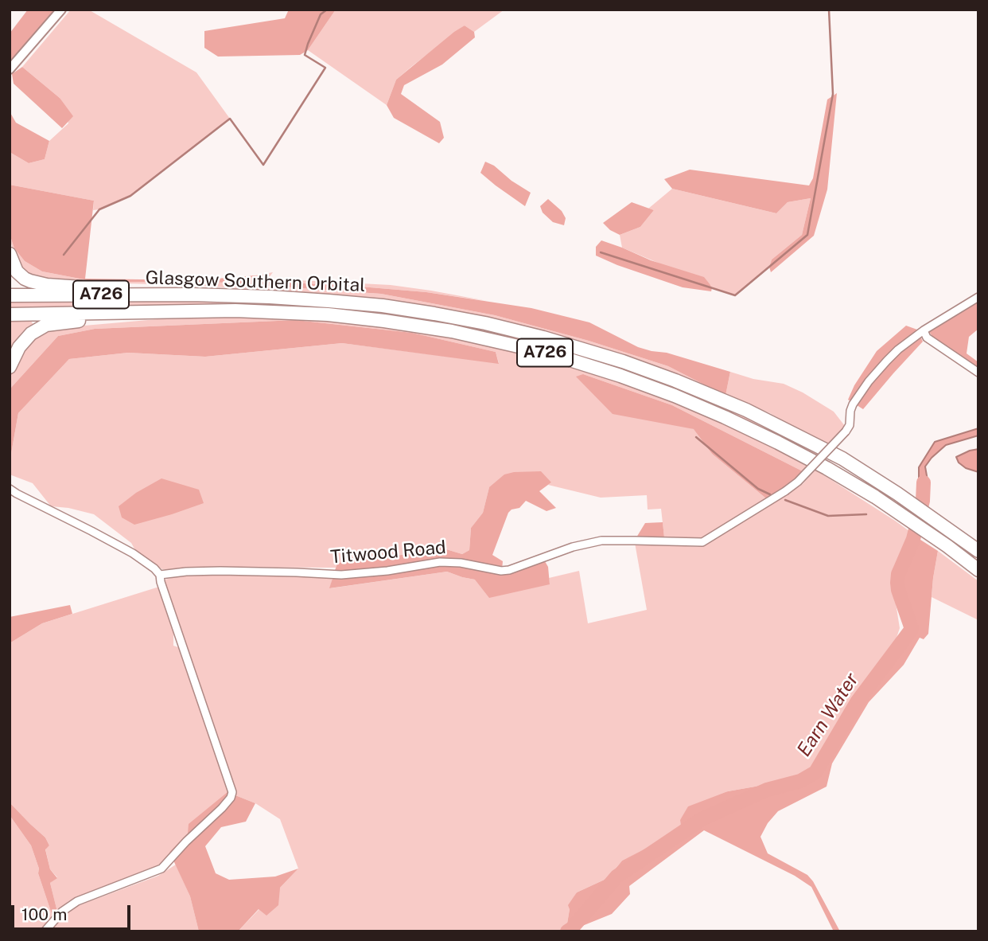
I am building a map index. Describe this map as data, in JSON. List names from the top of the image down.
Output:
{
  "streets": {
    "highway": ["Glasgow Southern Orbital", "A726"],
    "street": ["Titwood Road"]
  },
  "water": ["Earn Water"],
  "scale_bar": "100 m"
}
